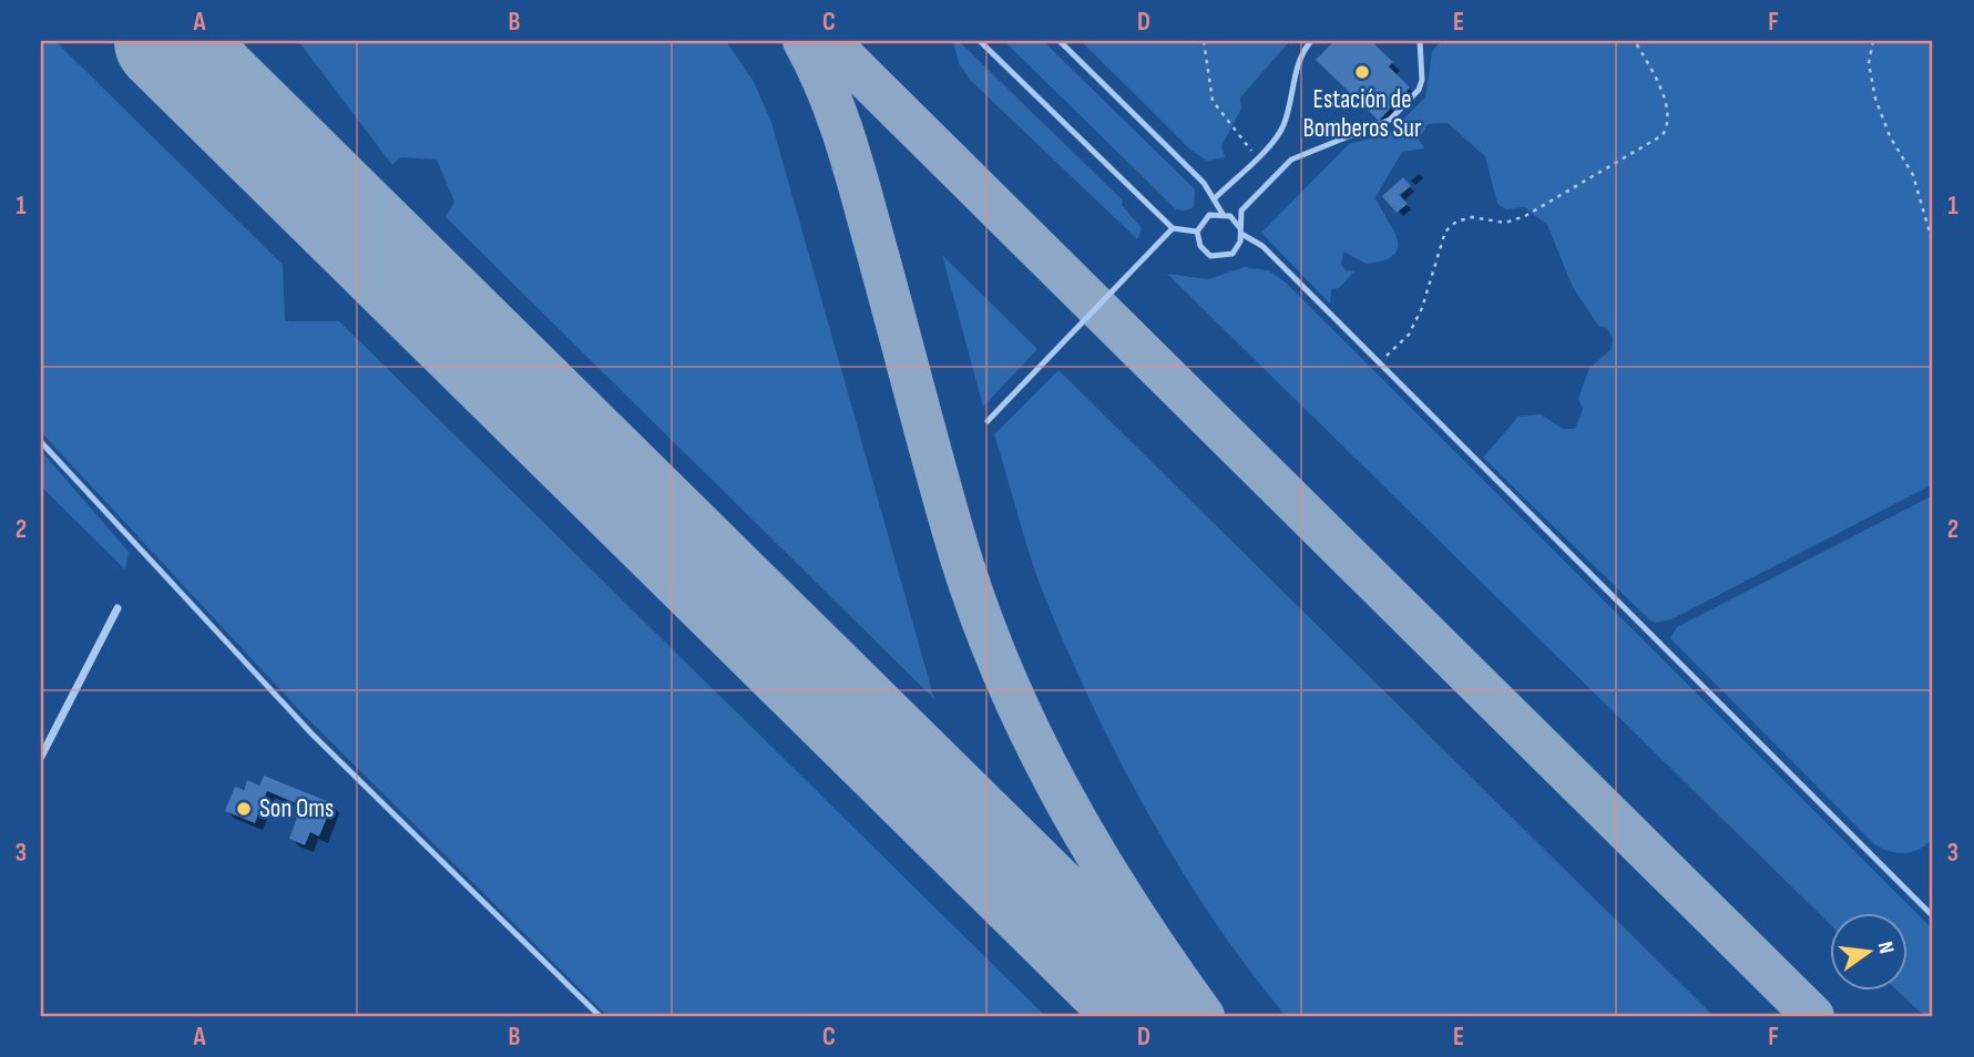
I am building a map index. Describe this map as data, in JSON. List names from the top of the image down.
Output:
{
  "places": ["Estación de Bomberos Sur", "Son Oms"],
  "north": "right",
  "grid": {
    "columns": [
      "A",
      "B",
      "C",
      "D",
      "E",
      "F"
    ],
    "rows": ["1", "2", "3"]
  }
}
